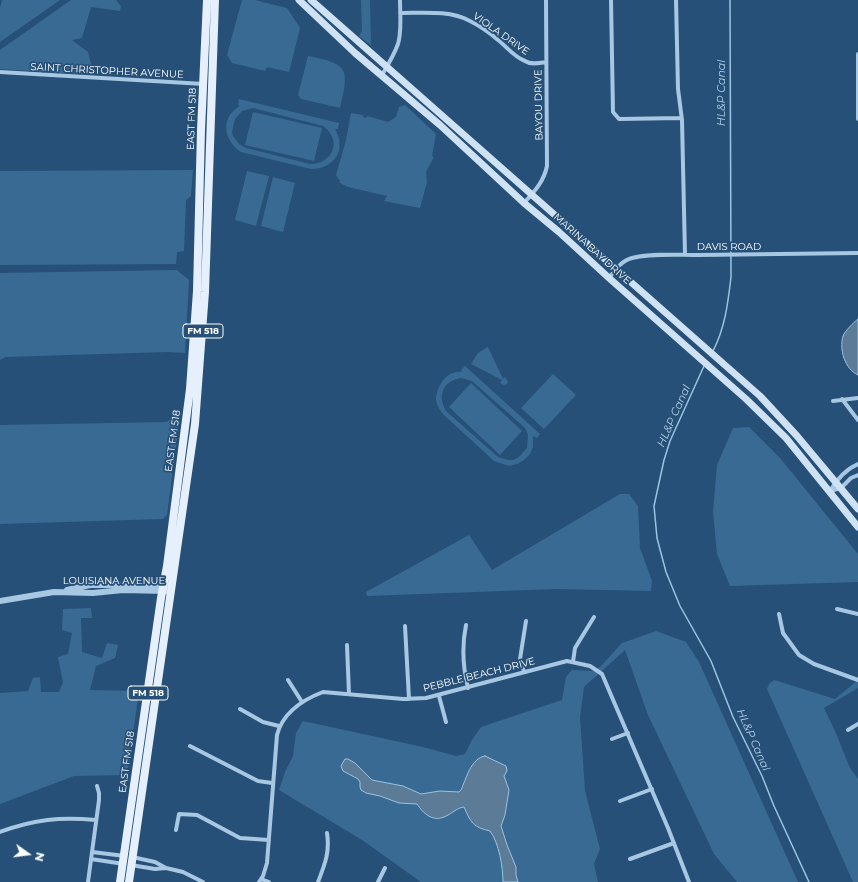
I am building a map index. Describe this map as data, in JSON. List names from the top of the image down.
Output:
{
  "streets": {
    "main road": ["EAST FM 518", "MARINA BAY DRIVE", "FM 518"],
    "street": [
      "VIOLA DRIVE",
      "SAINT CHRISTOPHER AVENUE",
      "BAYOU DRIVE",
      "DAVIS ROAD",
      "LOUISIANA AVENUE",
      "PEBBLE BEACH DRIVE"
    ]
  },
  "crossings": [
    ["VIOLA DRIVE", "BAYOU DRIVE"],
    ["SAINT CHRISTOPHER AVENUE", "EAST FM 518"],
    ["BAYOU DRIVE", "MARINA BAY DRIVE"],
    ["EAST FM 518", "LOUISIANA AVENUE"],
    ["DAVIS ROAD", "MARINA BAY DRIVE"]
  ],
  "water": ["HL&P Canal"],
  "north": "right"
}
